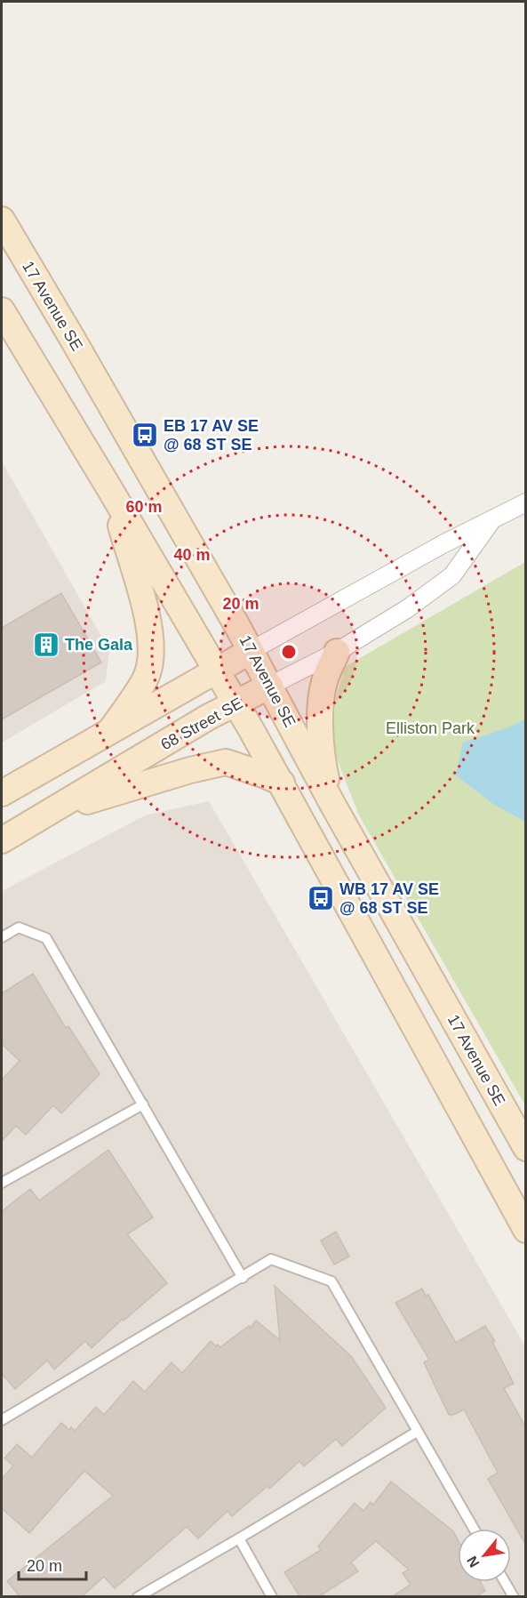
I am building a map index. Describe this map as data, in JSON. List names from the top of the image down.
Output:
{
  "streets": {
    "main road": ["17 Avenue SE", "68 Street SE"]
  },
  "crossings": [
    ["17 Avenue SE", "68 Street SE"]
  ],
  "parks": ["Elliston Park"],
  "places": {
    "bus stop": ["EB 17 AV SE @ 68 ST SE", "WB 17 AV SE @ 68 ST SE"],
    "building": ["The Gala"]
  },
  "scale_bar": "20 m",
  "north": "bottom left",
  "rings": ["60 m", "40 m", "20 m"]
}
